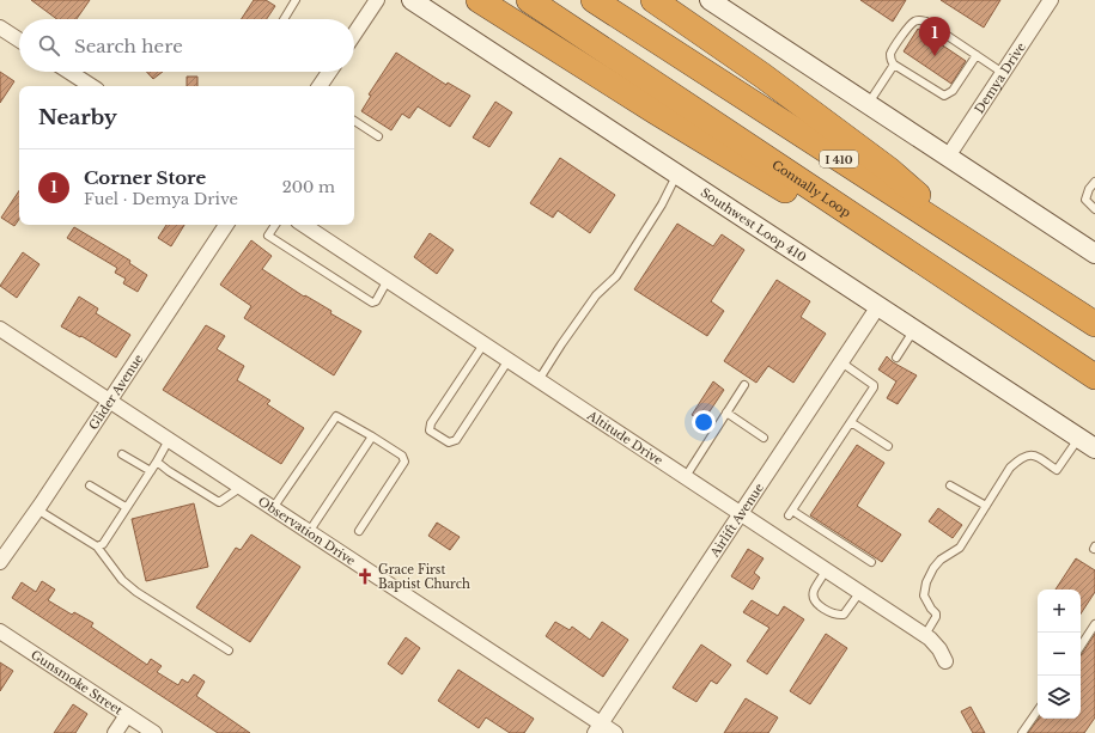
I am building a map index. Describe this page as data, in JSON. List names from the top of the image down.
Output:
{
  "streets": {
    "highway": ["I 410", "Connally Loop"],
    "main road": ["Southwest Loop 410"],
    "street": [
      "Demya Drive",
      "Glider Avenue",
      "Altitude Drive",
      "Airlift Avenue",
      "Observation Drive",
      "Gunsmoke Street"
    ]
  },
  "crossings": [
    ["Southwest Loop 410", "Airlift Avenue"],
    ["Glider Avenue", "Observation Drive"],
    ["Altitude Drive", "Airlift Avenue"],
    ["Airlift Avenue", "Observation Drive"]
  ],
  "places": {
    "church": ["Grace First Baptist Church"]
  },
  "page": {
    "pins": "1",
    "search": "Search here",
    "heading": "Nearby",
    "list": [
      {
        "mark": "1",
        "name": "Corner Store",
        "note": "Fuel · Demya Drive",
        "value": "200 m"
      }
    ],
    "map_buttons": ["+", "−"]
  }
}
